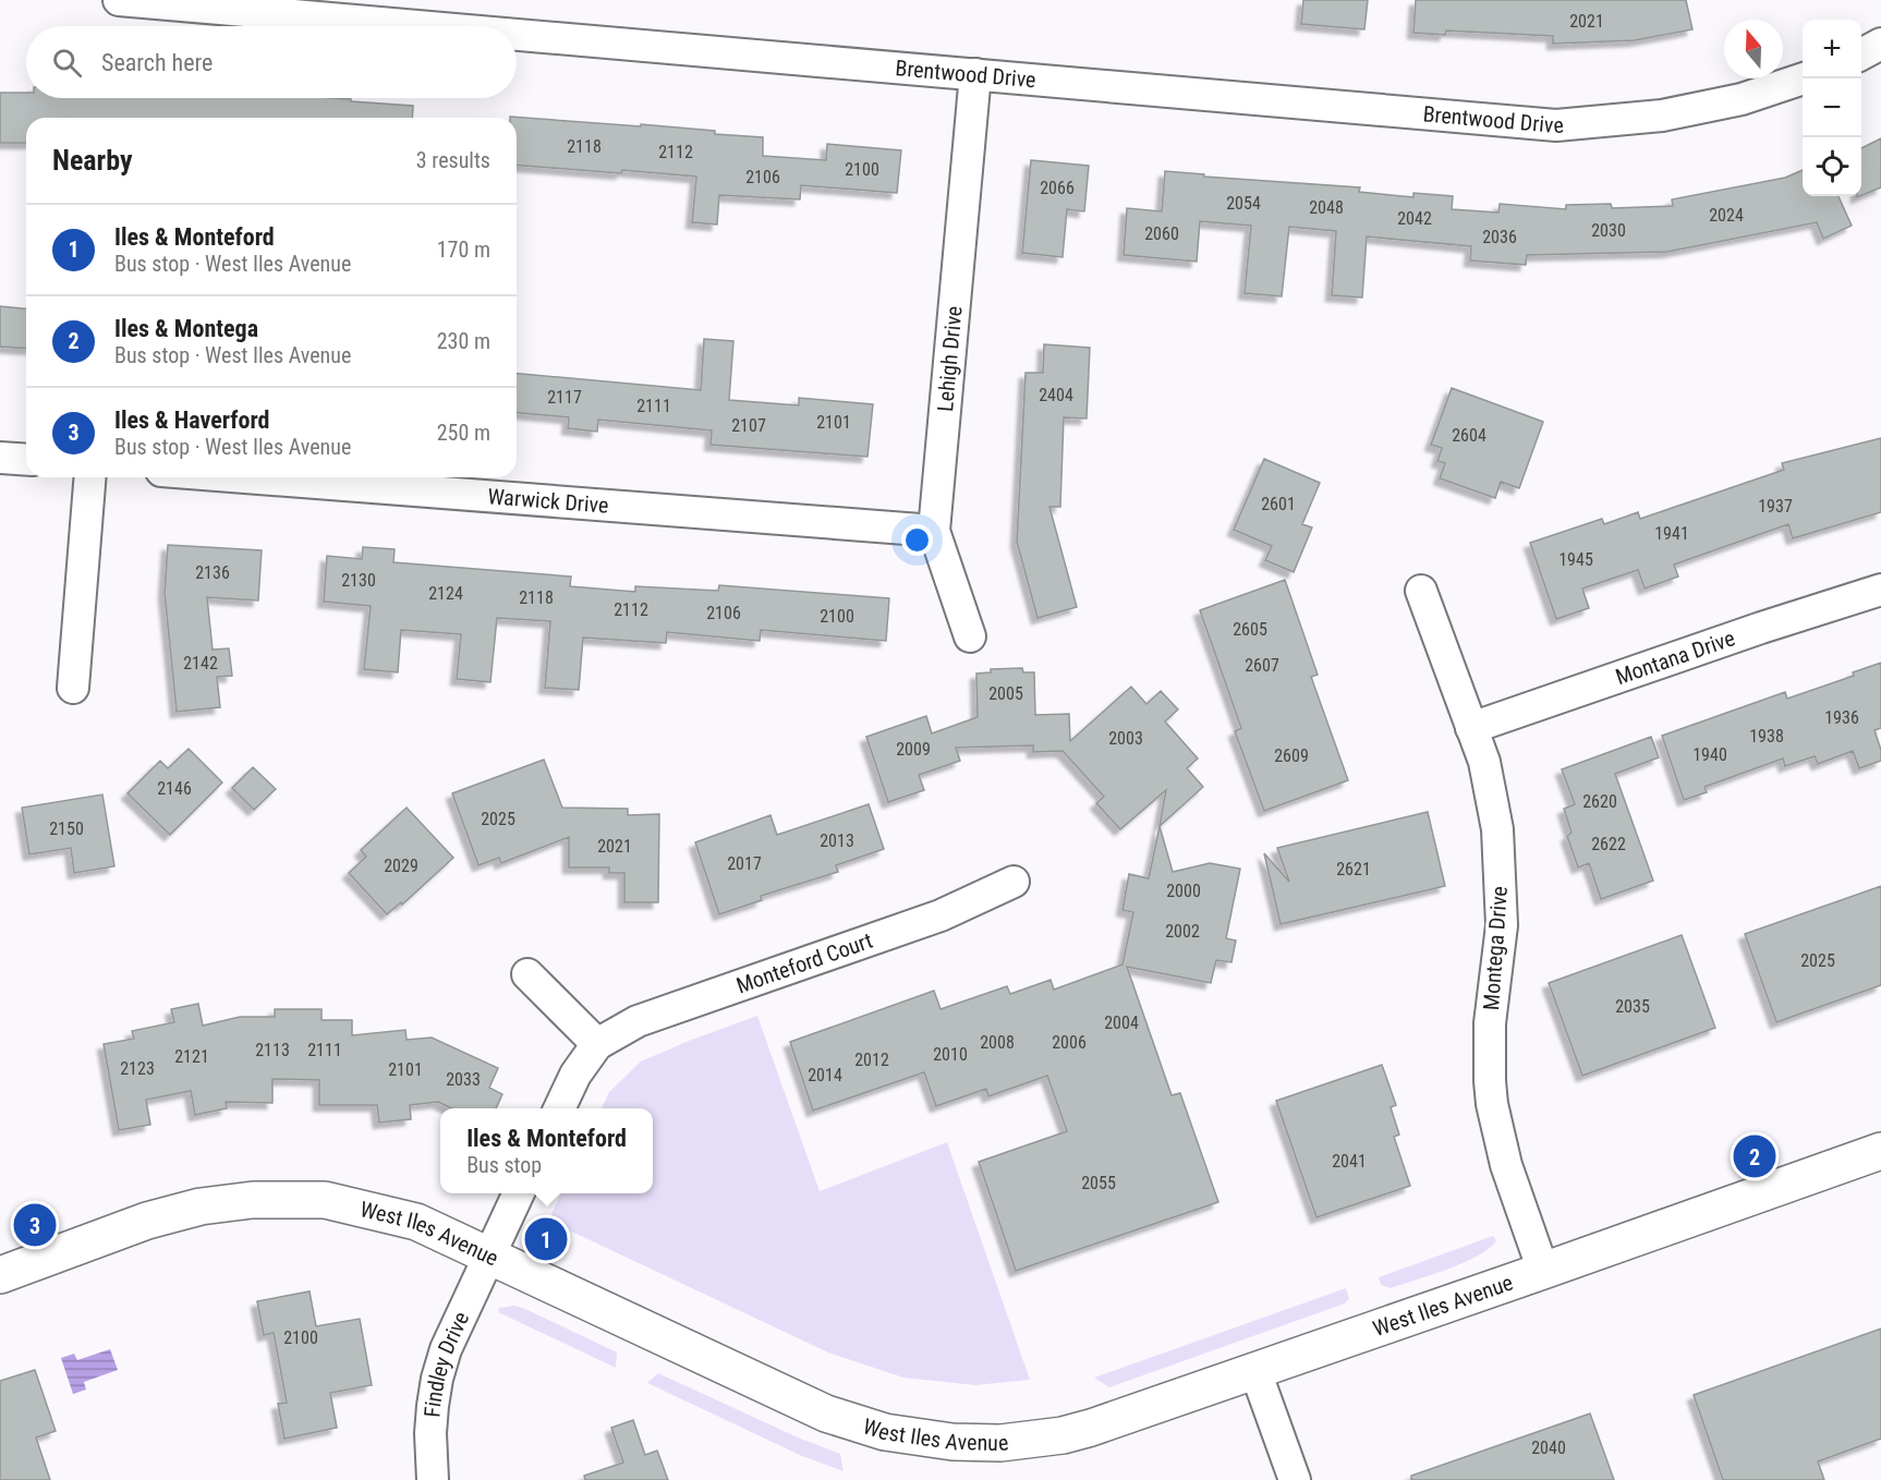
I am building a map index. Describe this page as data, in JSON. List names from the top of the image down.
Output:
{
  "streets": {
    "street": [
      "Brentwood Drive",
      "Lehigh Drive",
      "Warwick Drive",
      "Montana Drive",
      "Montega Drive",
      "Monteford Court",
      "West Iles Avenue",
      "Findley Drive"
    ]
  },
  "crossings": [
    ["Brentwood Drive", "Lehigh Drive"],
    ["Lehigh Drive", "Warwick Drive"],
    ["Montana Drive", "Montega Drive"],
    ["Montega Drive", "West Iles Avenue"],
    ["West Iles Avenue", "Findley Drive"]
  ],
  "house_numbers": [
    "2021",
    "2118",
    "2112",
    "2100",
    "2106",
    "2066",
    "2054",
    "2048",
    "2024",
    "2042",
    "2030",
    "2060",
    "2036",
    "2404",
    "2117",
    "2111",
    "2101",
    "2107",
    "2604",
    "2601",
    "1937",
    "1941",
    "1945",
    "2136",
    "2130",
    "2124",
    "2118",
    "2112",
    "2106",
    "2100",
    "2605",
    "2142",
    "2607",
    "2005",
    "1936",
    "1938",
    "2003",
    "2009",
    "1940",
    "2609",
    "2146",
    "2620",
    "2025",
    "2150",
    "2013",
    "2622",
    "2021",
    "2017",
    "2029",
    "2621",
    "2000",
    "2002",
    "2025",
    "2035",
    "2004",
    "2008",
    "2006",
    "2113",
    "2111",
    "2010",
    "2121",
    "2012",
    "2123",
    "2101",
    "2014",
    "2033",
    "2041",
    "2055",
    "2100",
    "2040"
  ],
  "north": "top",
  "page": {
    "map_buttons": ["+", "−"],
    "search": "Search here",
    "heading": ["Nearby", "3 results"],
    "list": [
      {
        "mark": "1",
        "name": "Iles & Monteford",
        "note": "Bus stop · West Iles Avenue",
        "value": "170 m"
      },
      {
        "mark": "2",
        "name": "Iles & Montega",
        "note": "Bus stop · West Iles Avenue",
        "value": "230 m"
      },
      {
        "mark": "3",
        "name": "Iles & Haverford",
        "note": "Bus stop · West Iles Avenue",
        "value": "250 m"
      }
    ],
    "popup": ["Iles & Monteford", "Bus stop"],
    "pins": ["2", "3", "1"]
  }
}
